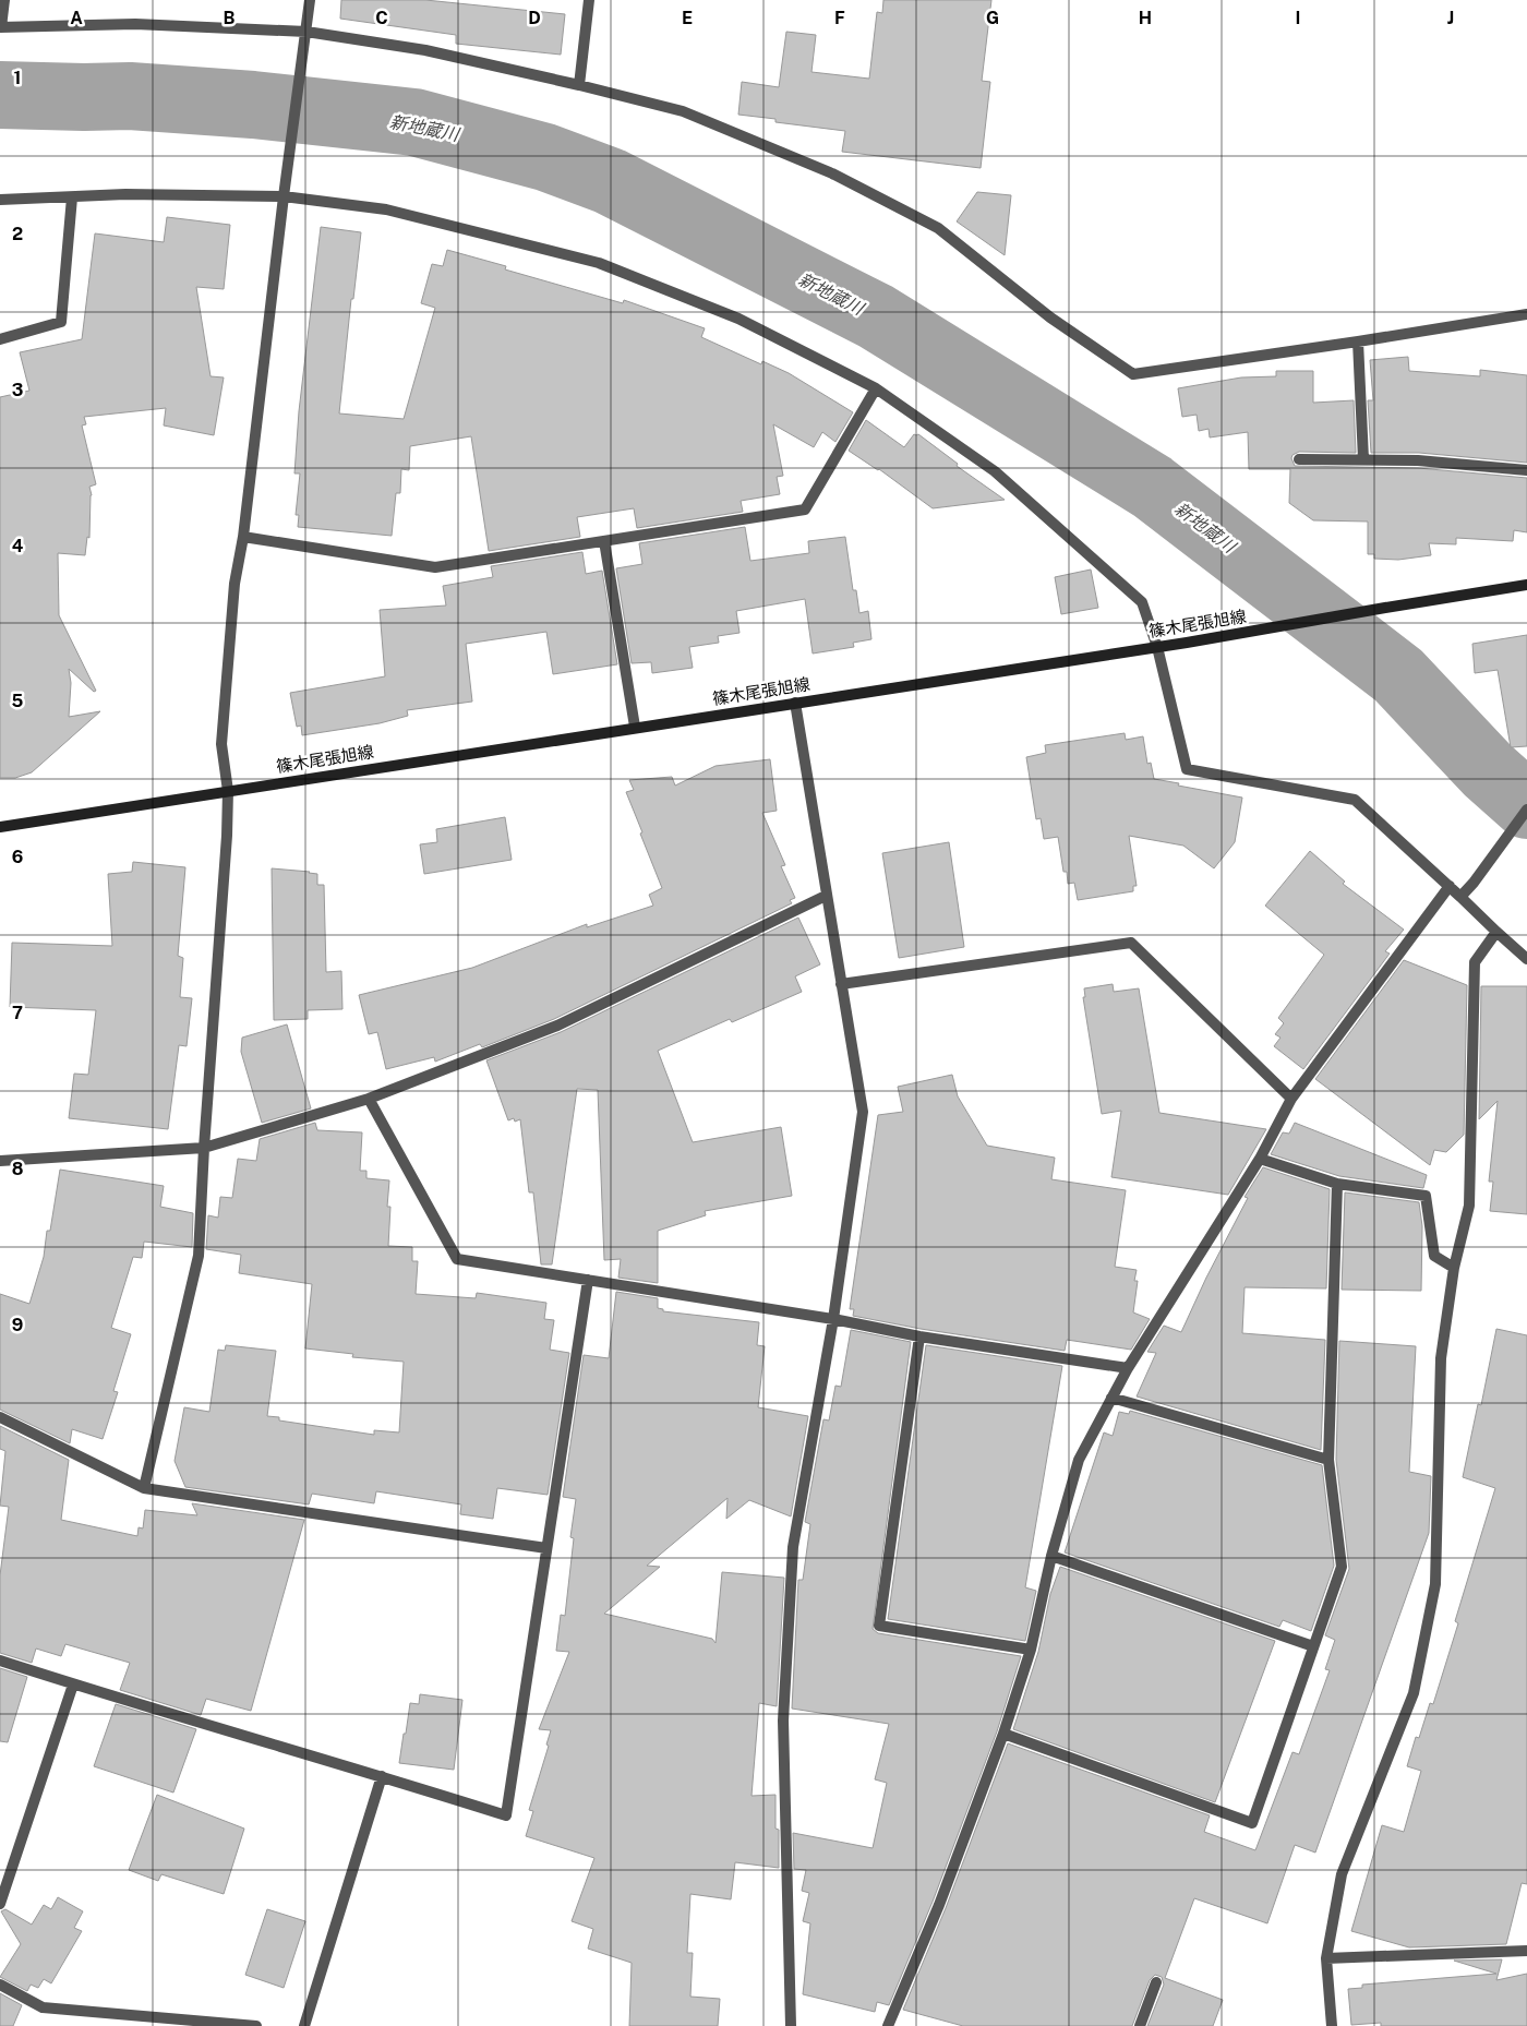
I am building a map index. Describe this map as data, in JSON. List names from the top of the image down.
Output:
{
  "streets": {
    "main road": ["篠木尾張旭線"]
  },
  "water": ["新地蔵川"],
  "grid": {
    "columns": [
      "A",
      "B",
      "C",
      "D",
      "E",
      "F",
      "G",
      "H",
      "I",
      "J"
    ],
    "rows": [
      "1",
      "2",
      "3",
      "4",
      "5",
      "6",
      "7",
      "8",
      "9"
    ]
  }
}
